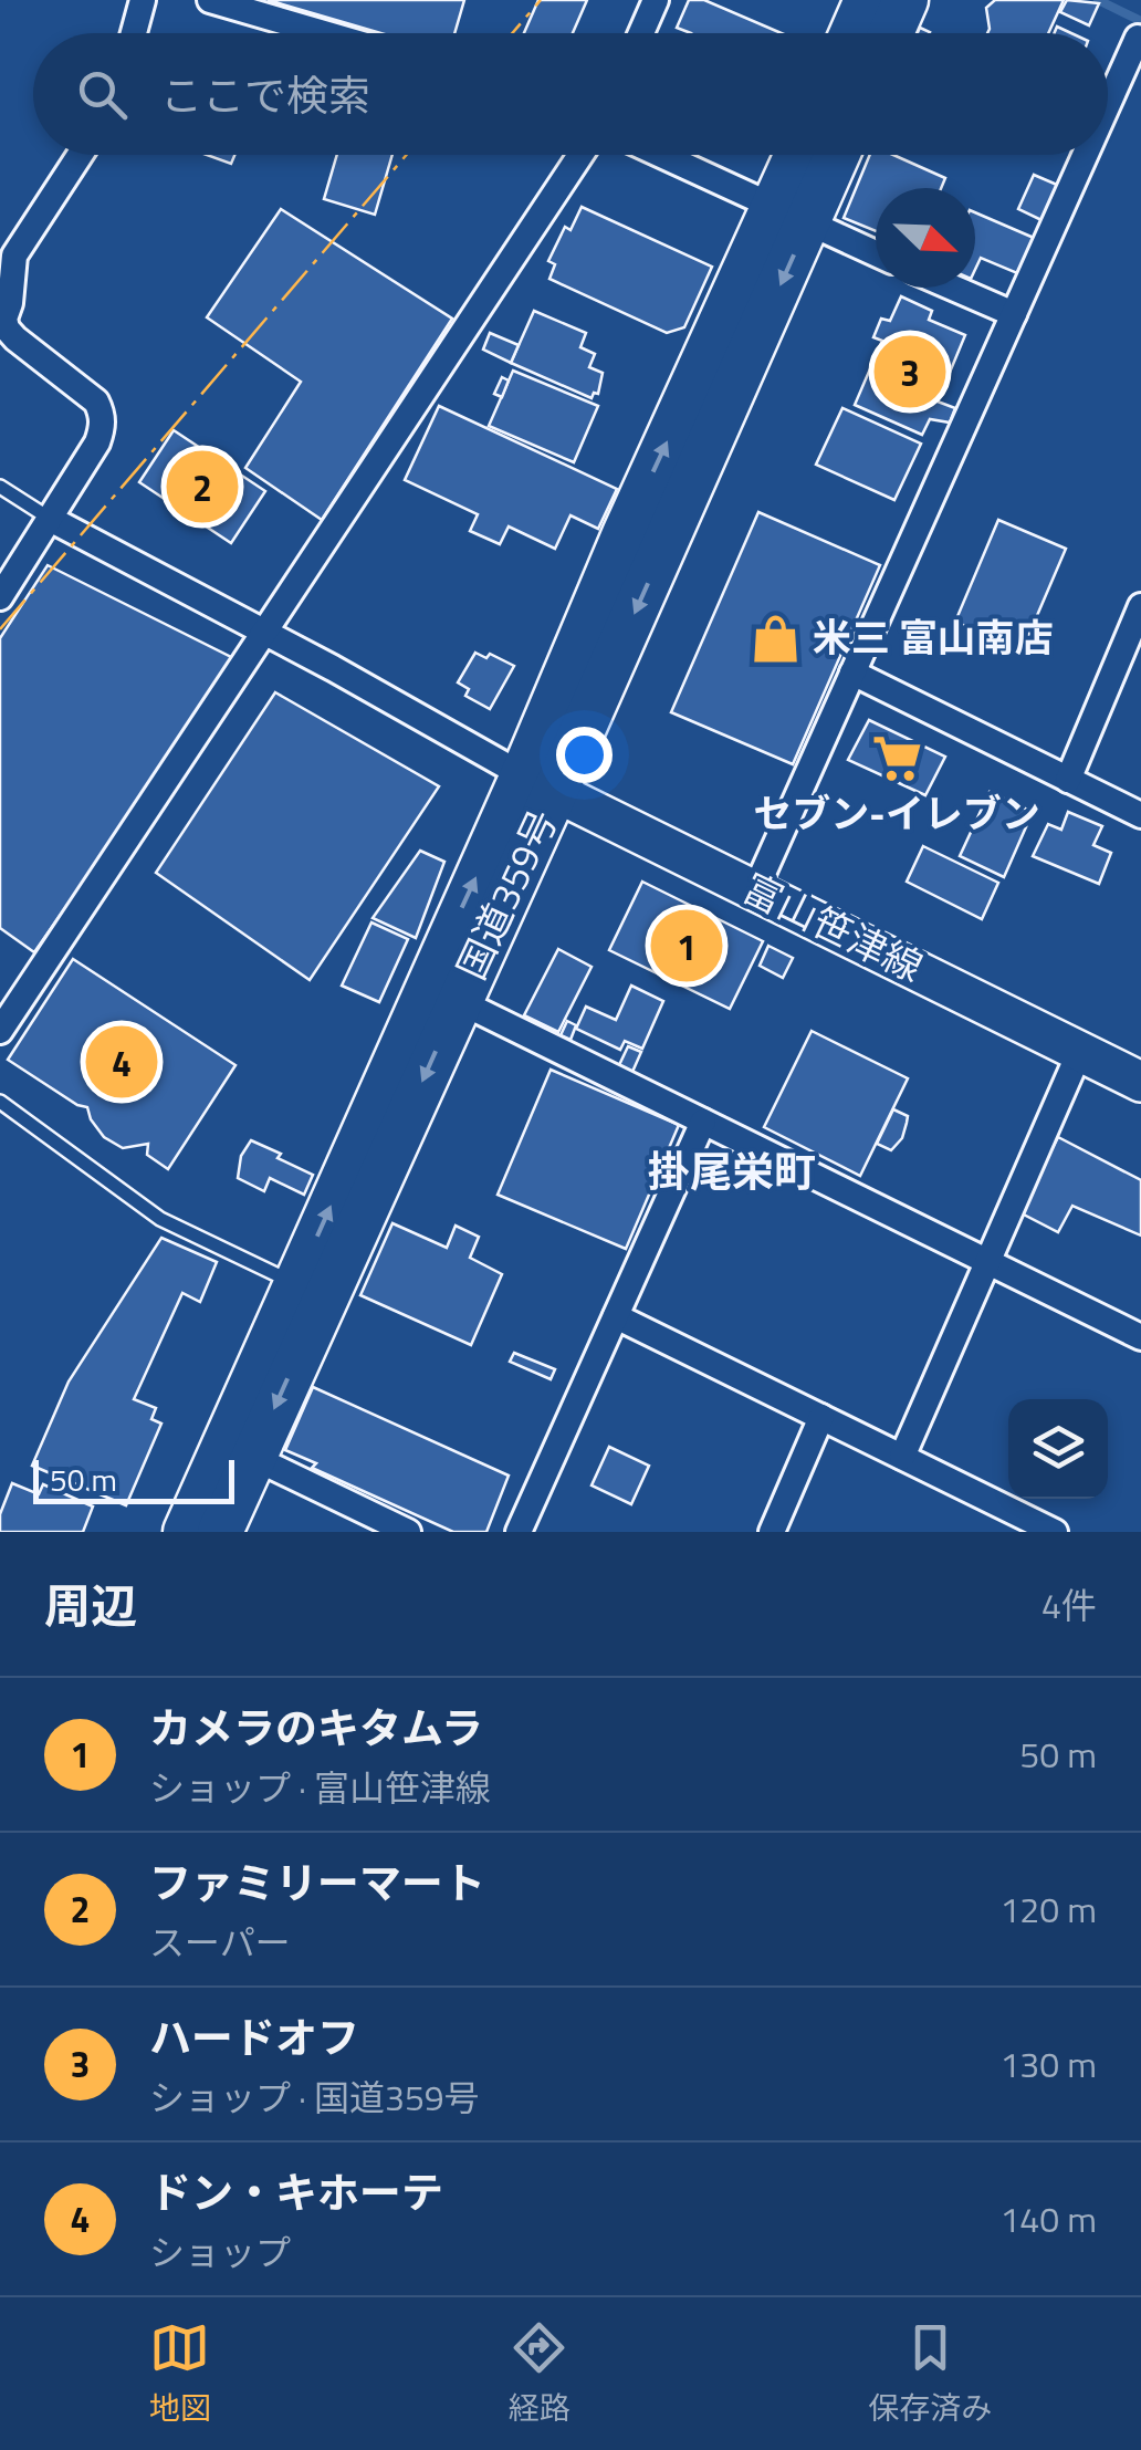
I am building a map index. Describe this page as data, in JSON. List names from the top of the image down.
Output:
{
  "streets": {
    "highway": ["国道359号"],
    "main road": ["富山笹津線"]
  },
  "crossings": [
    ["国道359号", "富山笹津線"]
  ],
  "districts": ["掛尾栄町"],
  "places": {
    "shop": ["米三 富山南店"],
    "supermarket": ["セブン-イレブン"]
  },
  "scale_bar": "50 m",
  "north": "bottom right",
  "page": {
    "search": "ここで検索",
    "pins": [
      "3",
      "2",
      "1",
      "4"
    ],
    "scale": "50 m",
    "heading": ["周辺", "4件"],
    "list": [
      {
        "mark": "1",
        "name": "カメラのキタムラ",
        "note": "ショップ · 富山笹津線",
        "value": "50 m"
      },
      {
        "mark": "2",
        "name": "ファミリーマート",
        "note": "スーパー",
        "value": "120 m"
      },
      {
        "mark": "3",
        "name": "ハードオフ",
        "note": "ショップ · 国道359号",
        "value": "130 m"
      },
      {
        "mark": "4",
        "name": "ドン・キホーテ",
        "note": "ショップ",
        "value": "140 m"
      }
    ],
    "nav": ["地図", "経路", "保存済み"]
  }
}
